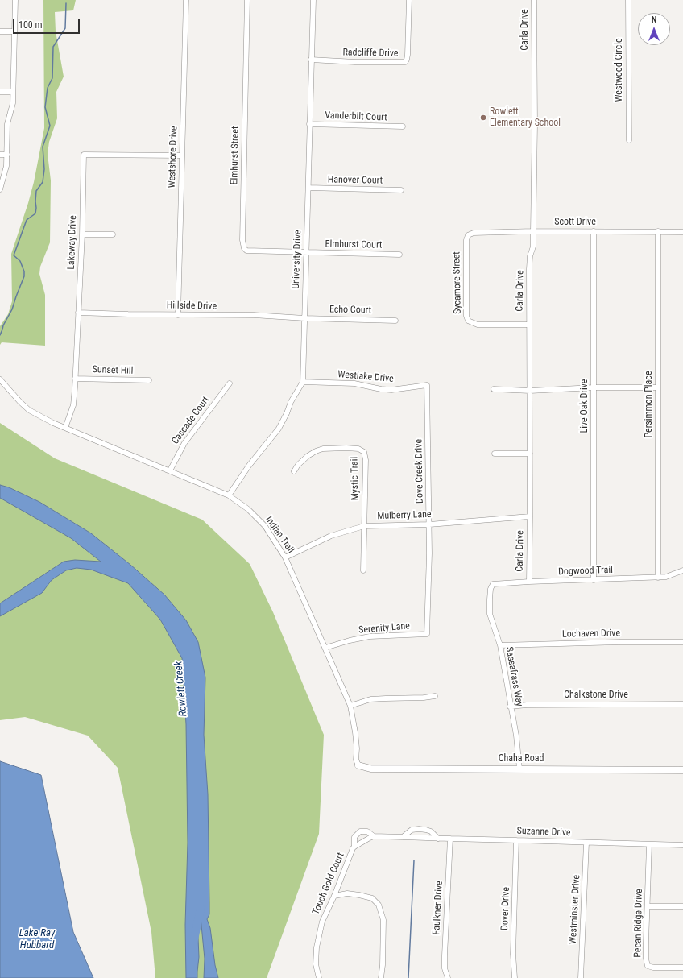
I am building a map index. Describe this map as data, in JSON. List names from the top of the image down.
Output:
{
  "streets": {
    "street": [
      "Carla Drive",
      "Radcliffe Drive",
      "Westwood Circle",
      "Vanderbilt Court",
      "Elmhurst Street",
      "Westshore Drive",
      "Hanover Court",
      "Scott Drive",
      "Lakeway Drive",
      "Elmhurst Court",
      "University Drive",
      "Sycamore Street",
      "Hillside Drive",
      "Echo Court",
      "Sunset Hill",
      "Westlake Drive",
      "Persimmon Place",
      "Live Oak Drive",
      "Cascade Court",
      "Dove Creek Drive",
      "Mystic Trail",
      "Mulberry Lane",
      "Indian Trail",
      "Dogwood Trail",
      "Serenity Lane",
      "Lochaven Drive",
      "Sassafrass Way",
      "Chalkstone Drive",
      "Chaha Road",
      "Suzanne Drive",
      "Touch Gold Court",
      "Faulkner Drive",
      "Dover Drive",
      "Westminster Drive",
      "Pecan Ridge Drive"
    ]
  },
  "crossings": [
    ["Carla Drive", "Scott Drive"],
    ["Carla Drive", "Sycamore Street"],
    ["Carla Drive", "Mulberry Lane"],
    ["Carla Drive", "Dogwood Trail"],
    ["Radcliffe Drive", "University Drive"],
    ["Vanderbilt Court", "University Drive"],
    ["Elmhurst Street", "Elmhurst Court"],
    ["Elmhurst Street", "University Drive"],
    ["Westshore Drive", "Lakeway Drive"],
    ["Westshore Drive", "Hillside Drive"],
    ["Hanover Court", "University Drive"],
    ["Scott Drive", "Sycamore Street"],
    ["Scott Drive", "Persimmon Place"],
    ["Scott Drive", "Live Oak Drive"],
    ["Lakeway Drive", "Hillside Drive"],
    ["Lakeway Drive", "Sunset Hill"],
    ["Lakeway Drive", "Indian Trail"],
    ["Elmhurst Court", "University Drive"],
    ["University Drive", "Hillside Drive"],
    ["University Drive", "Echo Court"],
    ["University Drive", "Westlake Drive"],
    ["University Drive", "Indian Trail"],
    ["Hillside Drive", "Echo Court"],
    ["Westlake Drive", "Dove Creek Drive"],
    ["Persimmon Place", "Dogwood Trail"],
    ["Live Oak Drive", "Dogwood Trail"],
    ["Cascade Court", "Indian Trail"],
    ["Dove Creek Drive", "Mulberry Lane"],
    ["Dove Creek Drive", "Serenity Lane"],
    ["Mystic Trail", "Mulberry Lane"],
    ["Mulberry Lane", "Indian Trail"],
    ["Indian Trail", "Serenity Lane"],
    ["Indian Trail", "Chaha Road"],
    ["Dogwood Trail", "Sassafrass Way"],
    ["Lochaven Drive", "Sassafrass Way"],
    ["Sassafrass Way", "Chalkstone Drive"],
    ["Sassafrass Way", "Chaha Road"],
    ["Suzanne Drive", "Touch Gold Court"],
    ["Suzanne Drive", "Faulkner Drive"],
    ["Suzanne Drive", "Dover Drive"],
    ["Suzanne Drive", "Westminster Drive"],
    ["Suzanne Drive", "Pecan Ridge Drive"]
  ],
  "water": ["Rowlett Creek", "Lake Ray Hubbard"],
  "places": ["Rowlett Elementary School"],
  "scale_bar": "100 m",
  "north": "top"
}
